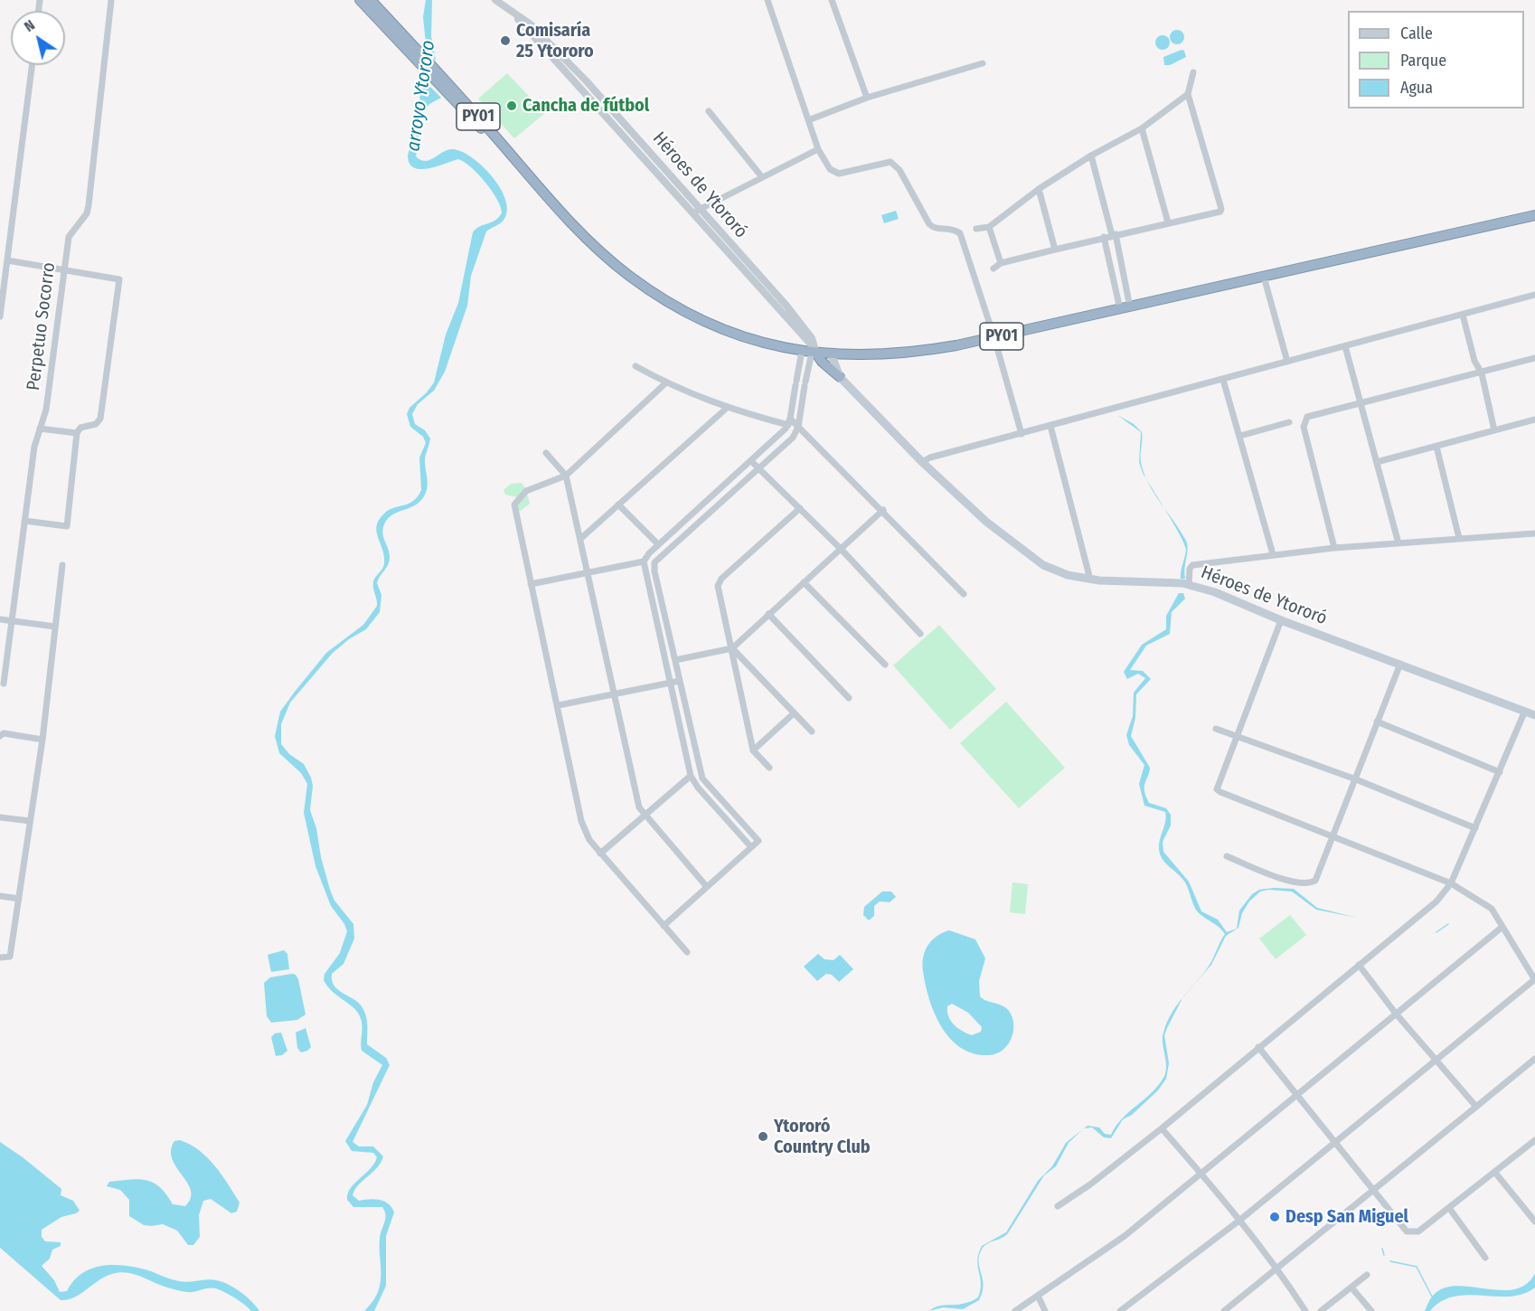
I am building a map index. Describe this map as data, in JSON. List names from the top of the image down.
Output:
{
  "streets": {
    "highway": ["PY01"],
    "main road": ["Héroes de Ytororó"],
    "street": ["Perpetuo Socorro"]
  },
  "crossings": [
    ["PY01", "Héroes de Ytororó"]
  ],
  "water": ["arroyo Ytororo"],
  "places": [
    "Comisaría 25 Ytororo",
    "Cancha de fútbol",
    "Ytororó Country Club",
    "Desp San Miguel"
  ],
  "legend": ["Calle", "Parque", "Agua"],
  "north": "top left"
}
